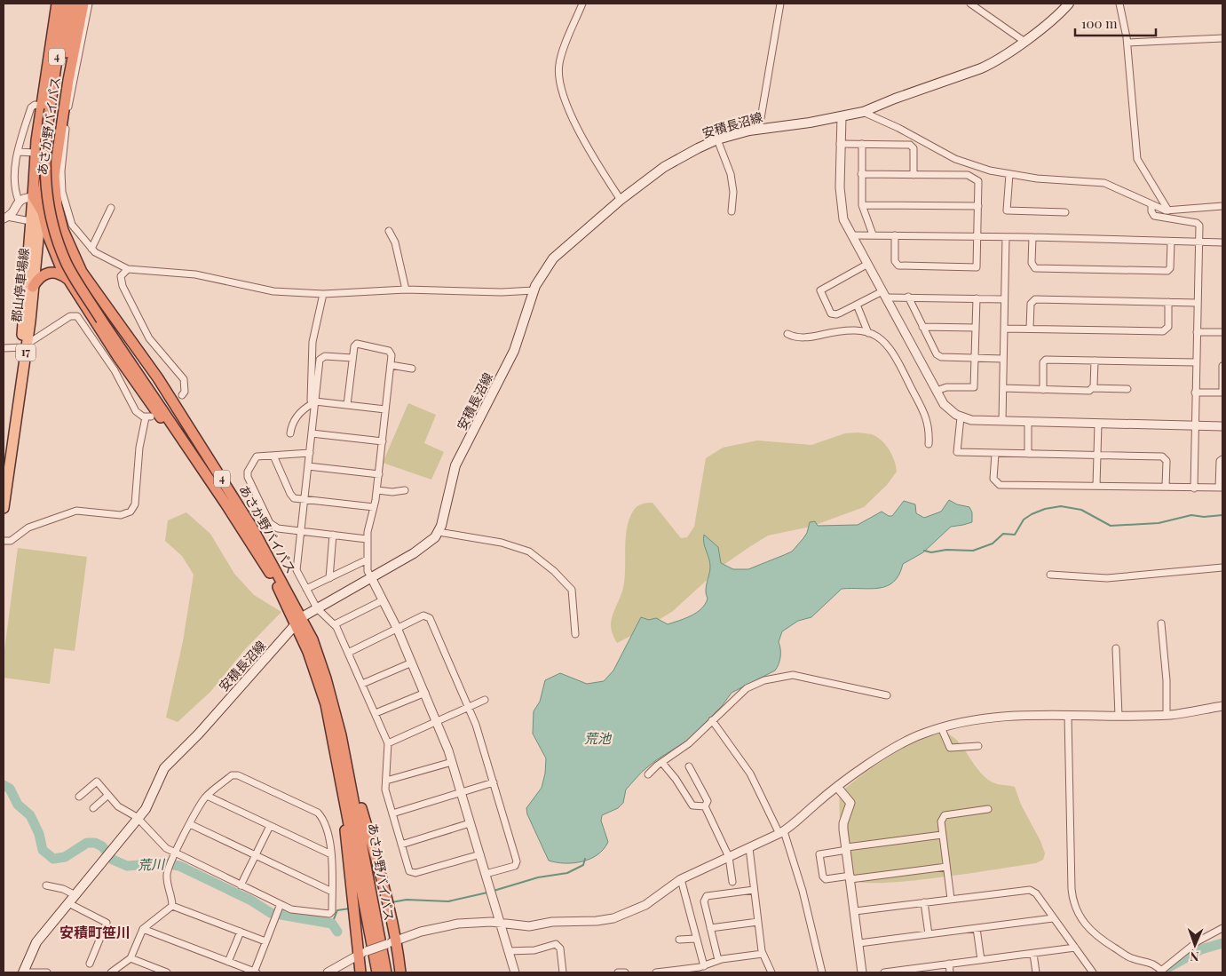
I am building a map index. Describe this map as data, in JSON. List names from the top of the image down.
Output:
{
  "streets": {
    "highway": ["4", "あさか野バイパス"],
    "main road": ["安積長沼線", "郡山停車場線", "17"]
  },
  "crossings": [
    ["安積長沼線", "あさか野バイパス"]
  ],
  "districts": ["安積町笹川"],
  "water": ["荒池", "荒川"],
  "scale_bar": "100 m",
  "north": "bottom"
}
